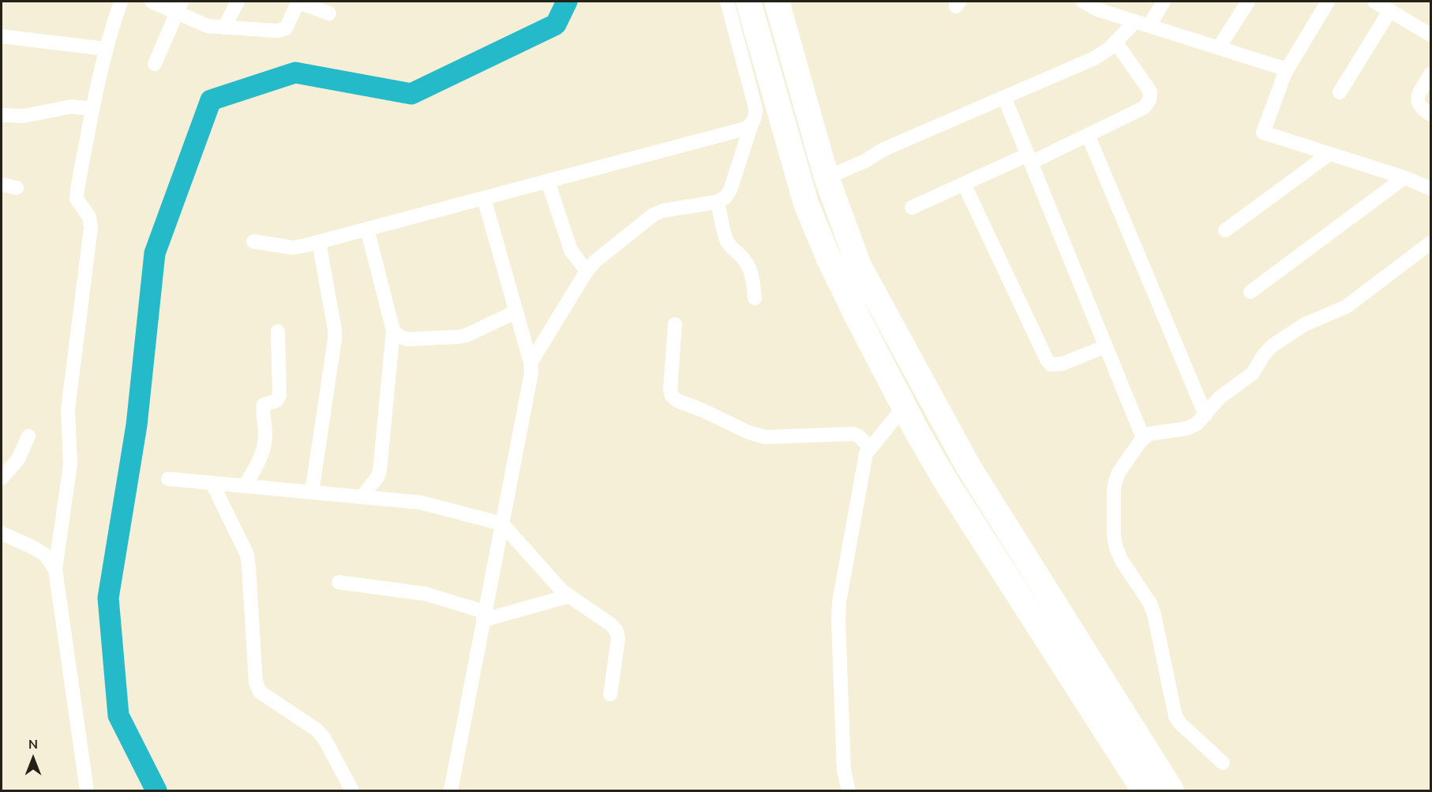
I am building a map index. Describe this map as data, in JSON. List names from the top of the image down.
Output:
{
  "north": "top"
}
